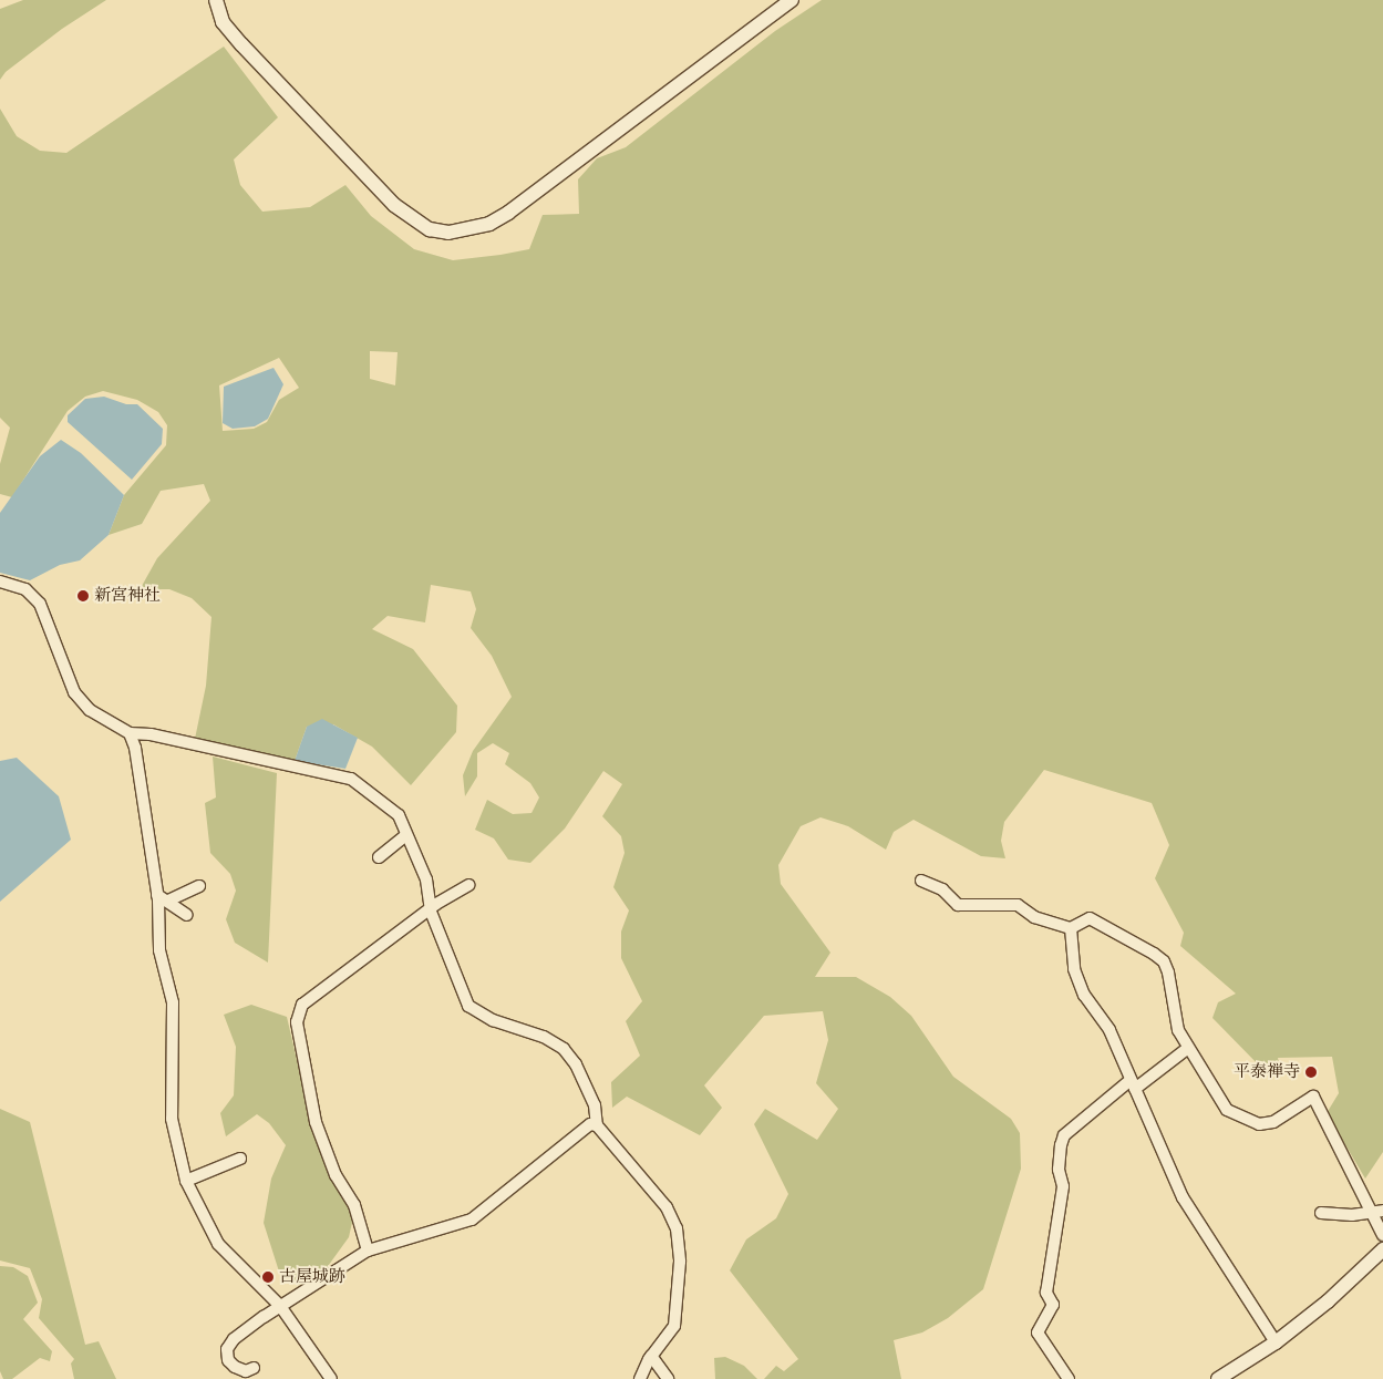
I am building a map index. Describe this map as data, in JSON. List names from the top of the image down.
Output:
{
  "places": ["新宮神社", "平泰禅寺", "古屋城跡"]
}
